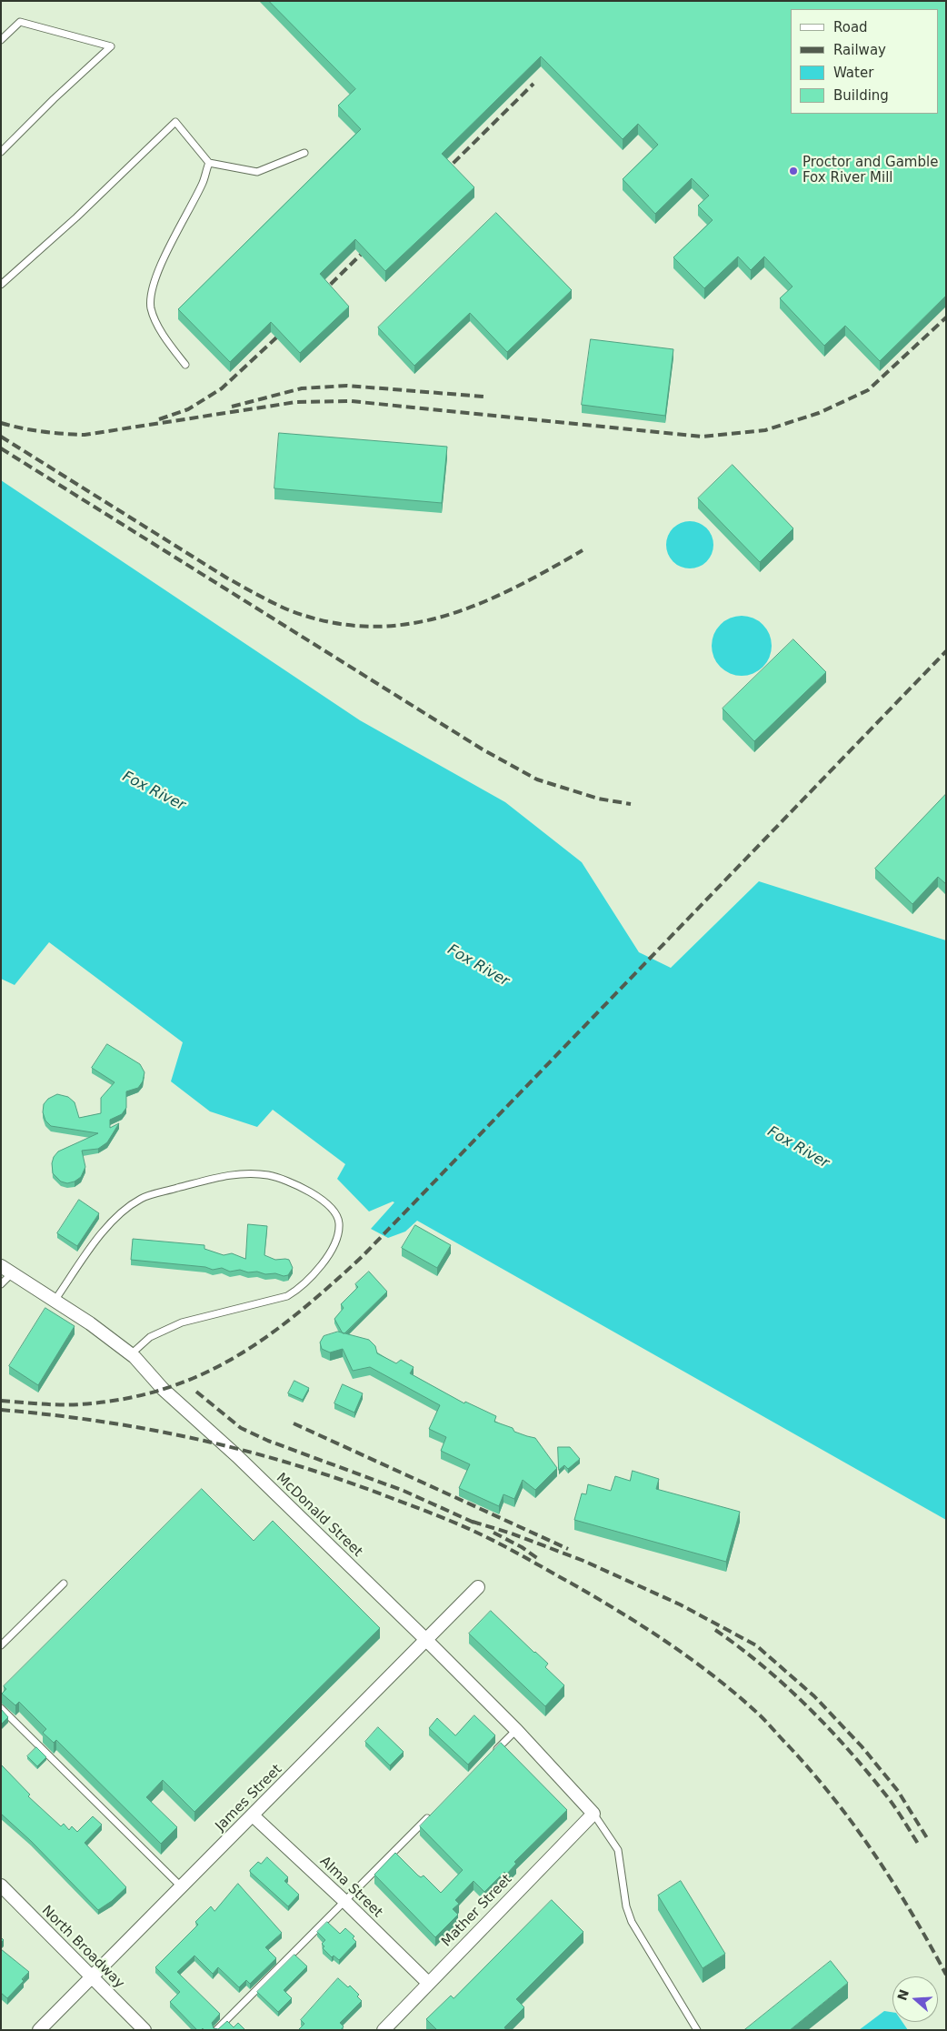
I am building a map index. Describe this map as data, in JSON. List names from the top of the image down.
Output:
{
  "streets": {
    "street": [
      "McDonald Street",
      "James Street",
      "Alma Street",
      "Mather Street",
      "North Broadway"
    ]
  },
  "crossings": [
    ["McDonald Street", "James Street"],
    ["McDonald Street", "Mather Street"],
    ["James Street", "Alma Street"],
    ["James Street", "North Broadway"],
    ["Alma Street", "Mather Street"]
  ],
  "water": ["Fox River"],
  "places": ["Proctor and Gamble Fox River Mill"],
  "legend": [
    "Road",
    "Railway",
    "Water",
    "Building"
  ],
  "north": "left"
}
